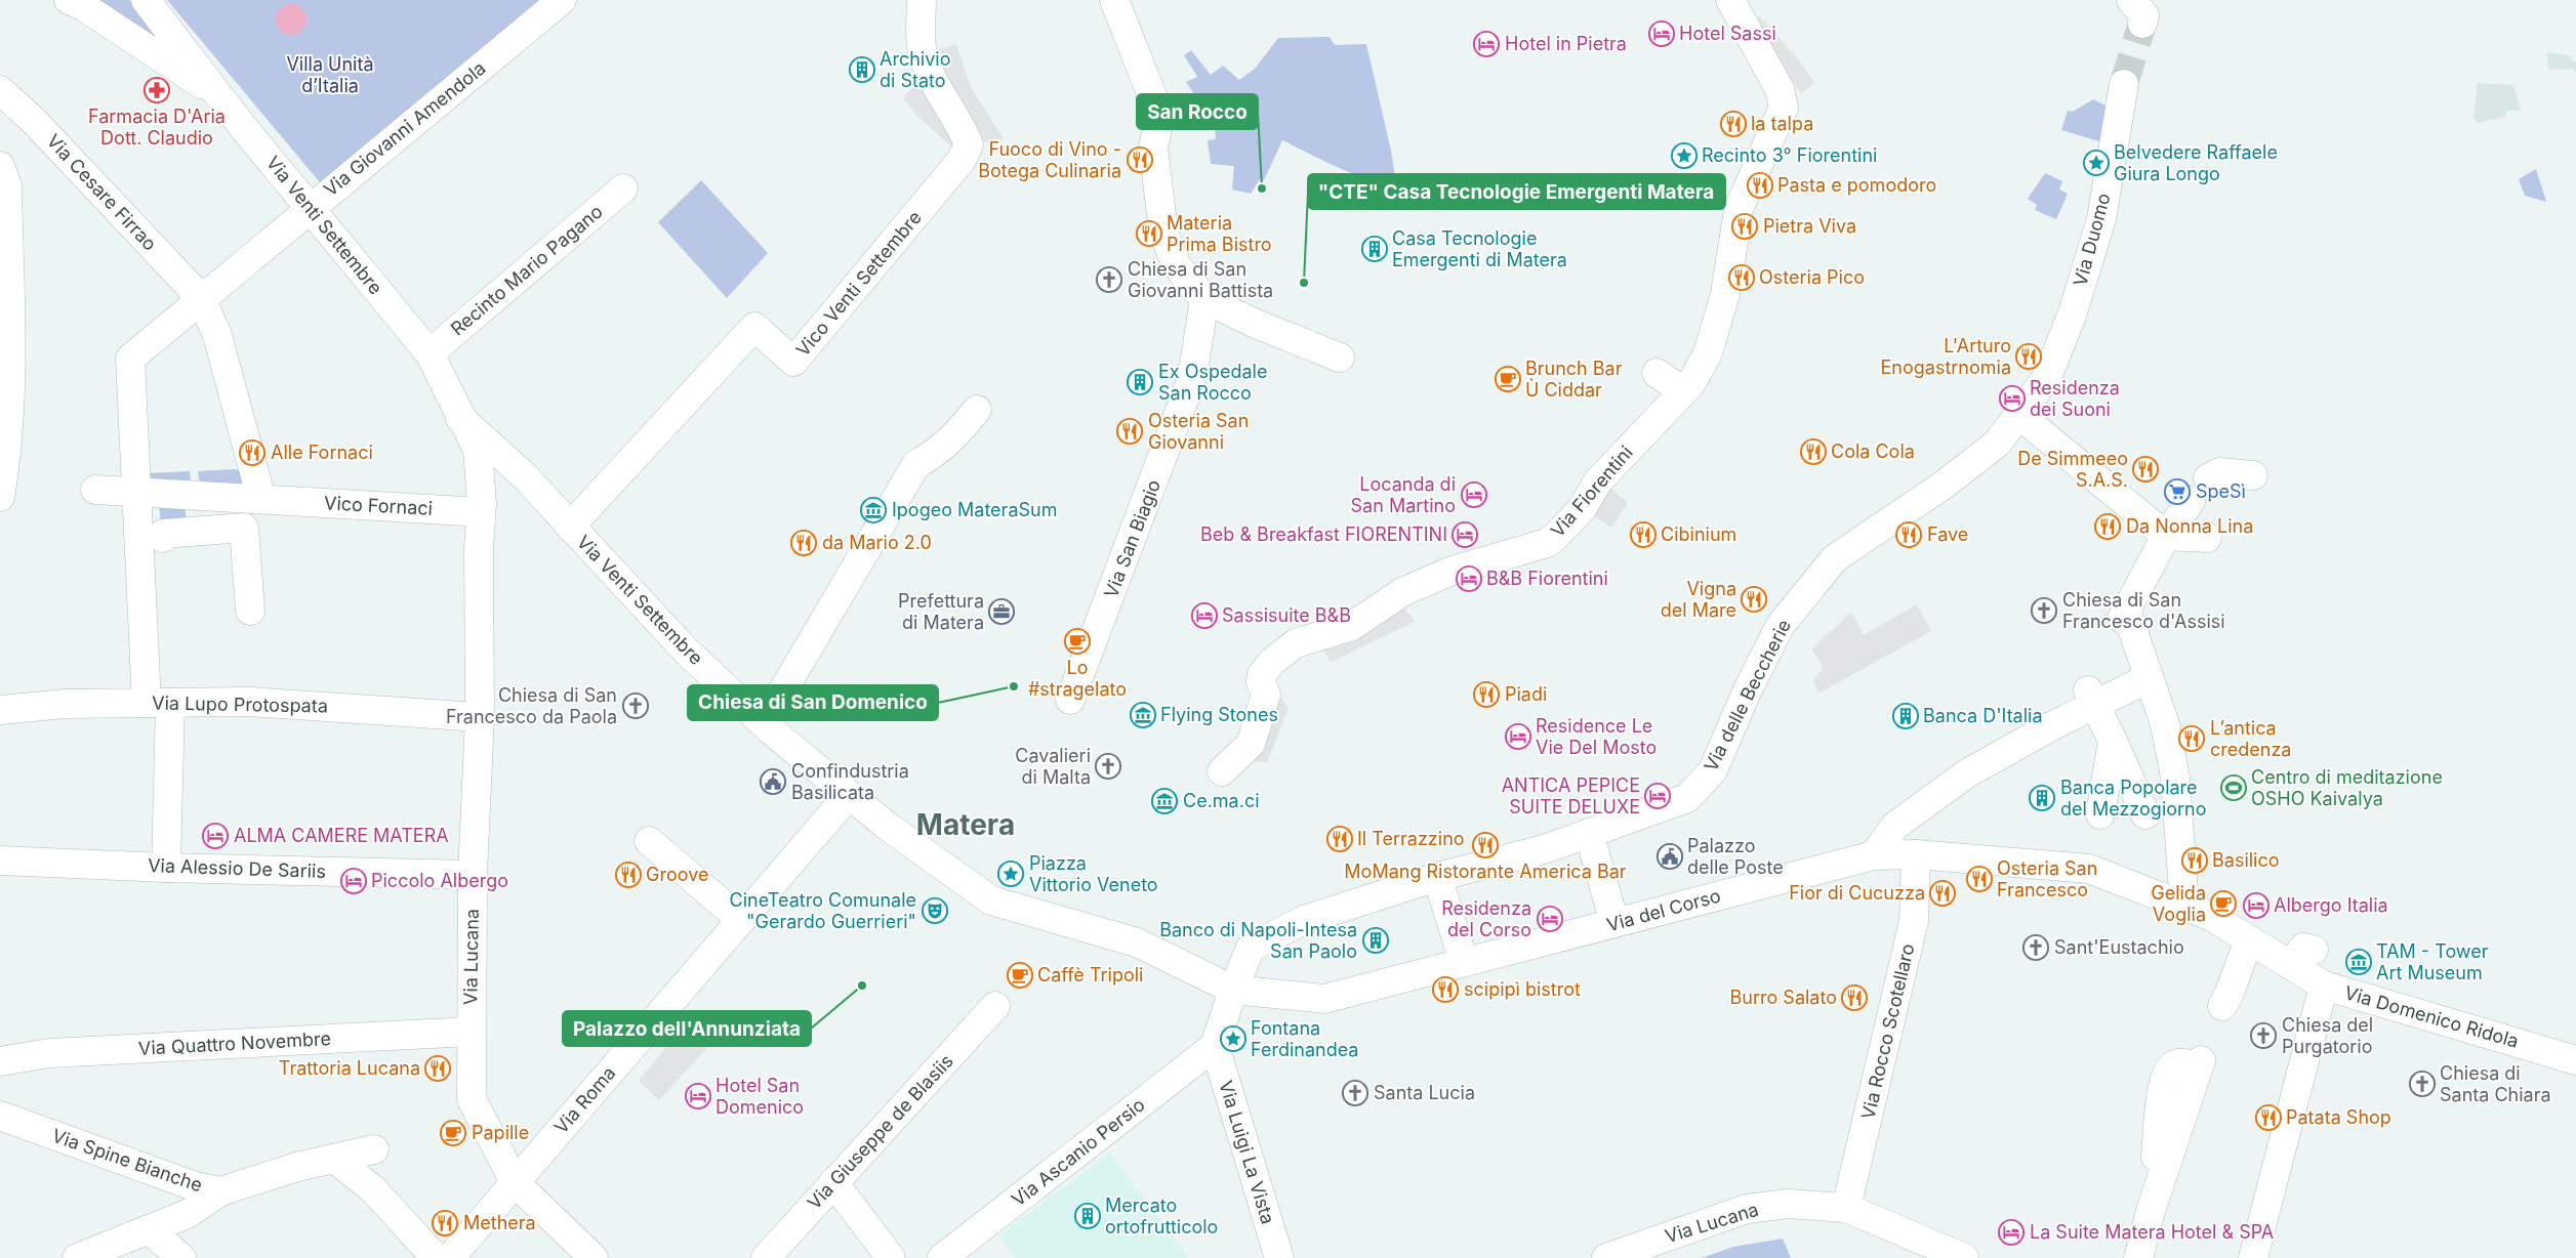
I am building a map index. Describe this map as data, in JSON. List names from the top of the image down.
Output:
{
  "streets": {
    "street": [
      "Via Giovanni Amendola",
      "Via Cesare Firrao",
      "Via Venti Settembre",
      "Via Duomo",
      "Recinto Mario Pagano",
      "Vico Venti Settembre",
      "Via Fiorentini",
      "Vico Fornaci",
      "Via San Biagio",
      "Via delle Beccherie",
      "Via Lupo Protospata",
      "Via Alessio De Sariis",
      "Via del Corso",
      "Via Lucana",
      "Via Domenico Ridola",
      "Via Rocco Scotellaro",
      "Via Quattro Novembre",
      "Via Roma",
      "Via Giuseppe de Blasiis",
      "Via Ascanio Persio",
      "Via Luigi La Vista",
      "Via Spine Bianche"
    ]
  },
  "crossings": [
    ["Via Giovanni Amendola", "Via Cesare Firrao"],
    ["Via Giovanni Amendola", "Via Venti Settembre"],
    ["Via Giovanni Amendola", "Vico Fornaci"],
    ["Via Cesare Firrao", "Vico Fornaci"],
    ["Via Venti Settembre", "Recinto Mario Pagano"],
    ["Via Venti Settembre", "Vico Venti Settembre"],
    ["Via Venti Settembre", "Via Lucana"],
    ["Via Venti Settembre", "Via Roma"],
    ["Via Duomo", "Via delle Beccherie"],
    ["Via delle Beccherie", "Via del Corso"],
    ["Via Lupo Protospata", "Via Lucana"],
    ["Via Alessio De Sariis", "Via Lucana"],
    ["Via del Corso", "Via Domenico Ridola"],
    ["Via del Corso", "Via Rocco Scotellaro"],
    ["Via Lucana", "Via Rocco Scotellaro"],
    ["Via Lucana", "Via Quattro Novembre"],
    ["Via Lucana", "Via Roma"],
    ["Via Ascanio Persio", "Via Luigi La Vista"]
  ],
  "districts": ["Matera"],
  "parks": ["Villa Unità d’Italia"],
  "places": {
    "hotel": [
      "Hotel Sassi",
      "Hotel in Pietra",
      "Residenza dei Suoni",
      "Locanda di San Martino",
      "Beb & Breakfast FIORENTINI",
      "B&B Fiorentini",
      "Sassisuite B&B",
      "Residence Le Vie Del Mosto",
      "ANTICA PEPICE SUITE DELUXE",
      "ALMA CAMERE MATERA",
      "Piccolo Albergo",
      "Albergo Italia",
      "Residenza del Corso",
      "Hotel San Domenico",
      "La Suite Matera Hotel & SPA"
    ],
    "building": [
      "Archivio di Stato",
      "Casa Tecnologie Emergenti di Matera",
      "Ex Ospedale San Rocco",
      "Banca D'Italia",
      "Banca Popolare del Mezzogiorno",
      "Banco di Napoli-Intesa San Paolo",
      "Mercato ortofrutticolo"
    ],
    "pharmacy": ["Farmacia D'Aria Dott. Claudio"],
    "restaurant": [
      "la talpa",
      "Fuoco di Vino - Botega Culinaria",
      "Pasta e pomodoro",
      "Pietra Viva",
      "Materia Prima Bistro",
      "Osteria Pico",
      "L'Arturo Enogastrnomia",
      "Osteria San Giovanni",
      "Cola Cola",
      "Alle Fornaci",
      "De Simmeeo S.A.S.",
      "Da Nonna Lina",
      "Cibinium",
      "Fave",
      "da Mario 2.0",
      "Vigna del Mare",
      "Piadi",
      "L’antica credenza",
      "Il Terrazzino",
      "MoMang Ristorante America Bar",
      "Basilico",
      "Groove",
      "Osteria San Francesco",
      "Fior di Cucuzza",
      "scipipì bistrot",
      "Burro Salato",
      "Trattoria Lucana",
      "Patata Shop",
      "Methera"
    ],
    "place": [
      "Recinto 3° Fiorentini",
      "Belvedere Raffaele Giura Longo",
      "Piazza Vittorio Veneto",
      "Fontana Ferdinandea"
    ],
    "other": [
      "San Rocco",
      "\"CTE\" Casa Tecnologie Emergenti Matera",
      "Chiesa di San Domenico",
      "Palazzo dell'Annunziata"
    ],
    "church": [
      "Chiesa di San Giovanni Battista",
      "Chiesa di San Francesco d'Assisi",
      "Chiesa di San Francesco da Paola",
      "Cavalieri di Malta",
      "Sant'Eustachio",
      "Chiesa del Purgatorio",
      "Chiesa di Santa Chiara",
      "Santa Lucia"
    ],
    "cafe": [
      "Brunch Bar Ù Ciddar",
      "Lo #stragelato",
      "Gelida Voglia",
      "Caffè Tripoli",
      "Papille"
    ],
    "supermarket": ["SpeSì"],
    "museum": [
      "Ipogeo MateraSum",
      "Flying Stones",
      "Ce.ma.ci",
      "TAM - Tower Art Museum"
    ],
    "office": ["Prefettura di Matera"],
    "public building": ["Confindustria Basilicata", "Palazzo delle Poste"],
    "sports": ["Centro di meditazione OSHO Kaivalya"],
    "theatre": ["CineTeatro Comunale \"Gerardo Guerrieri\""]
  }
}
